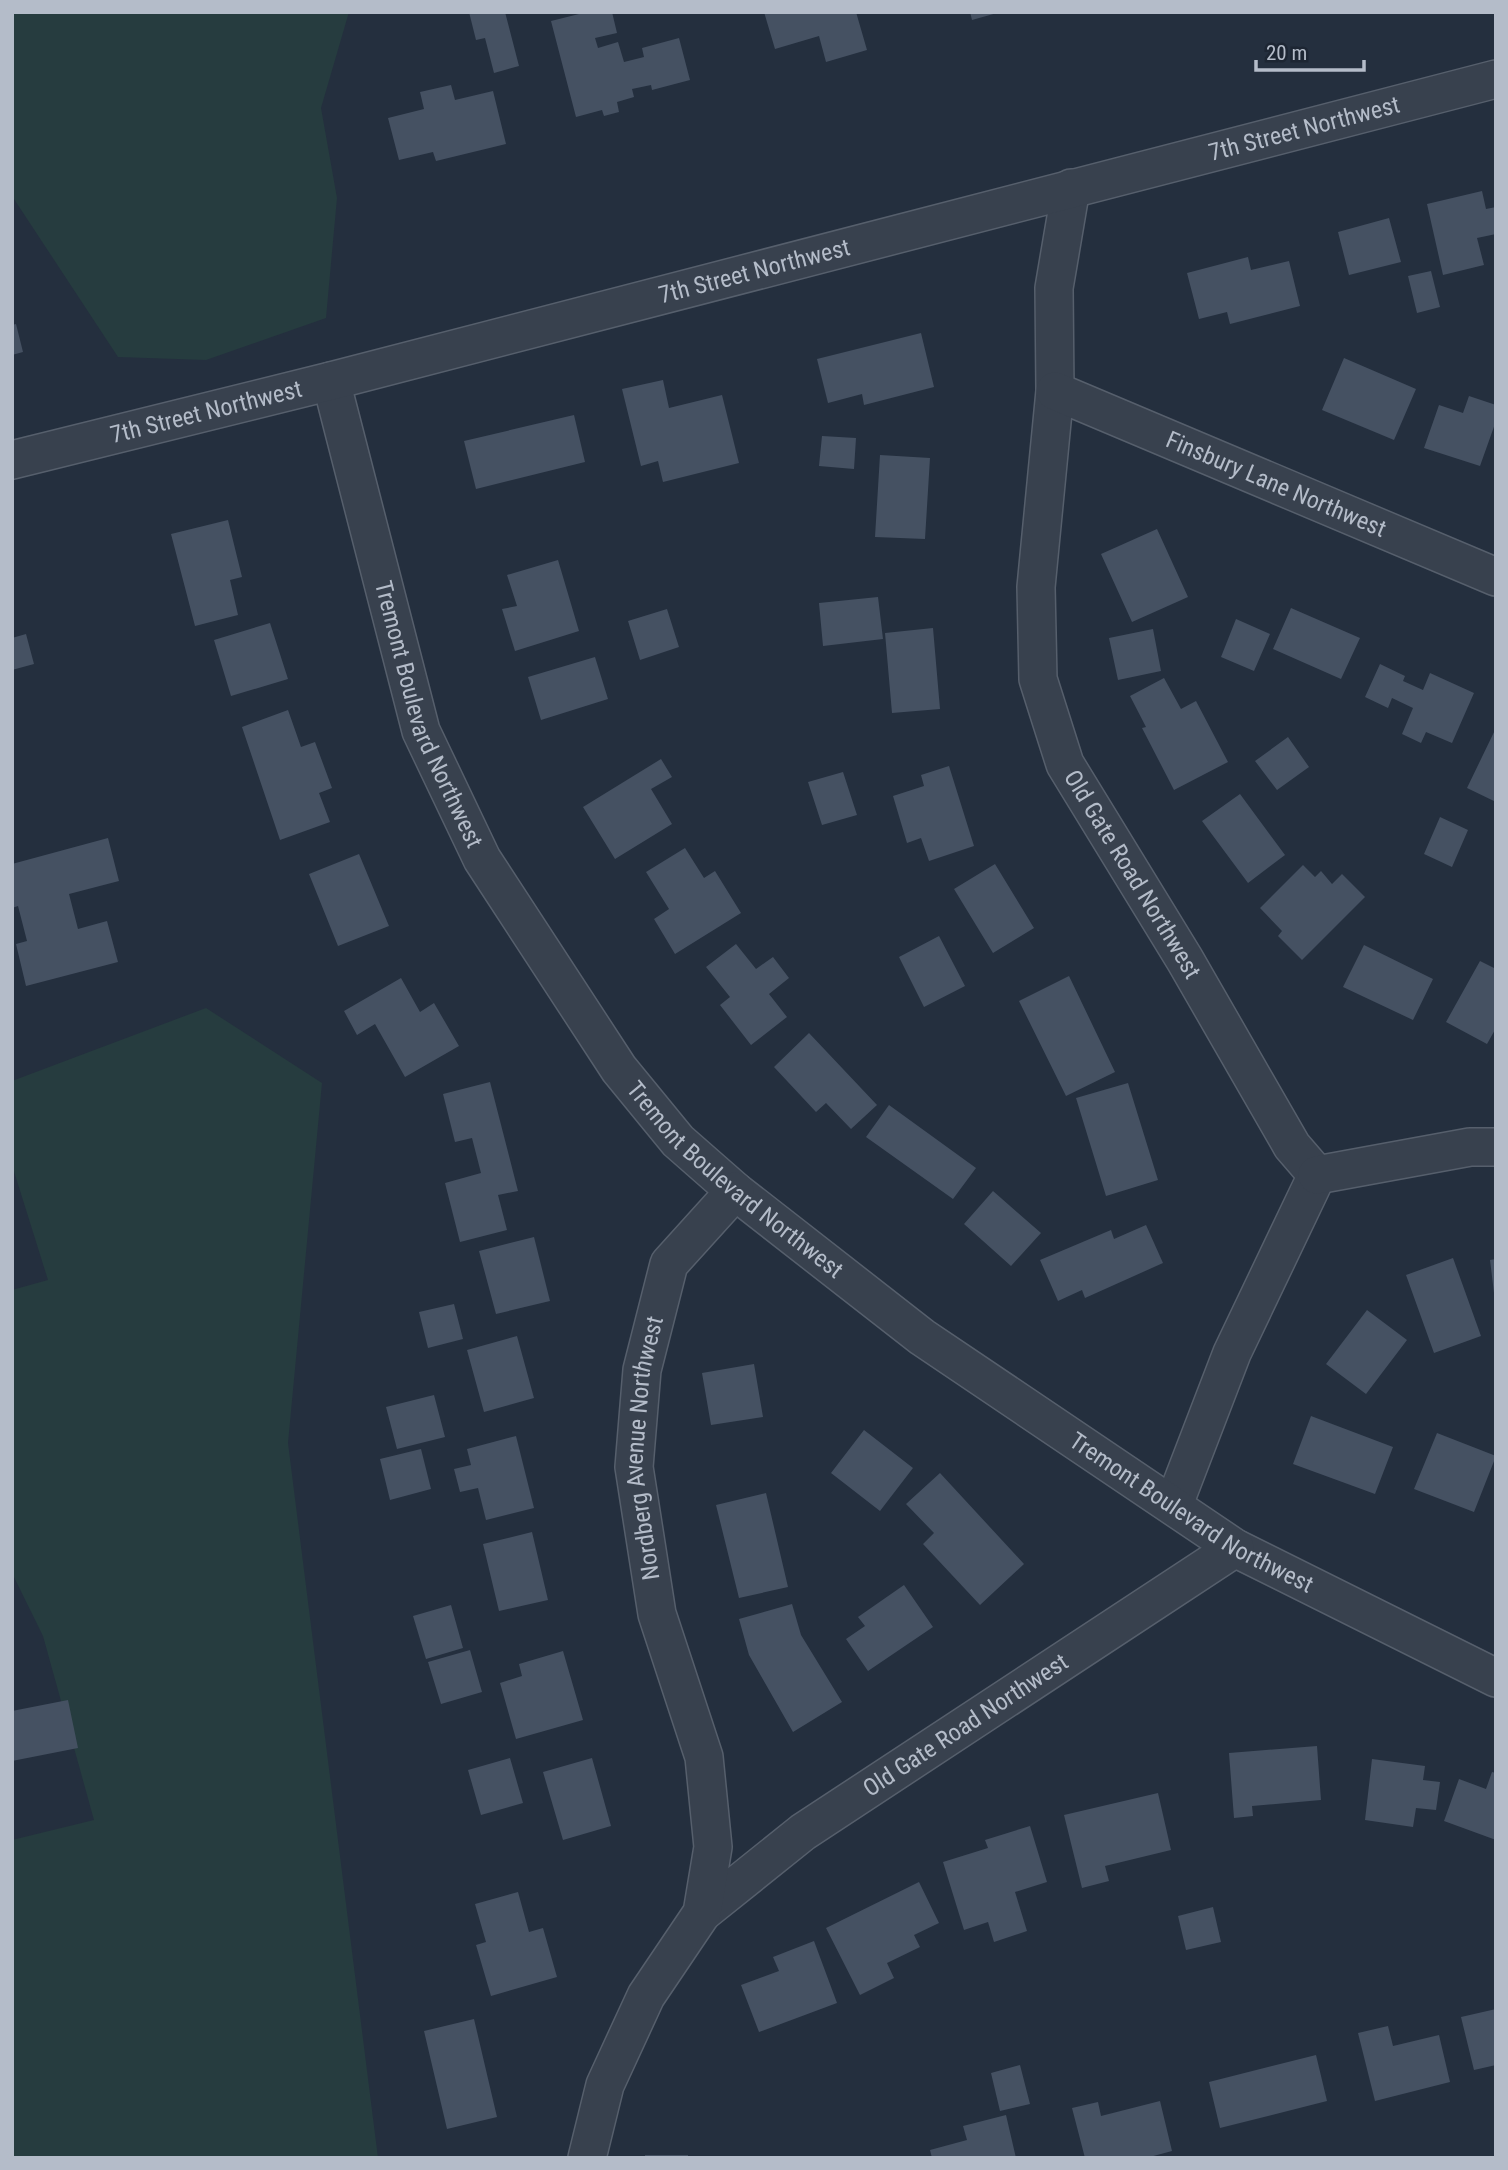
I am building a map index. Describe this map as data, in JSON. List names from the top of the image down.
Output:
{
  "streets": {
    "street": [
      "7th Street Northwest",
      "Finsbury Lane Northwest",
      "Tremont Boulevard Northwest",
      "Old Gate Road Northwest",
      "Nordberg Avenue Northwest"
    ]
  },
  "crossings": [
    ["7th Street Northwest", "Tremont Boulevard Northwest"],
    ["7th Street Northwest", "Old Gate Road Northwest"],
    ["Finsbury Lane Northwest", "Old Gate Road Northwest"],
    ["Tremont Boulevard Northwest", "Old Gate Road Northwest"],
    ["Tremont Boulevard Northwest", "Nordberg Avenue Northwest"],
    ["Old Gate Road Northwest", "Nordberg Avenue Northwest"]
  ],
  "scale_bar": "20 m"
}
